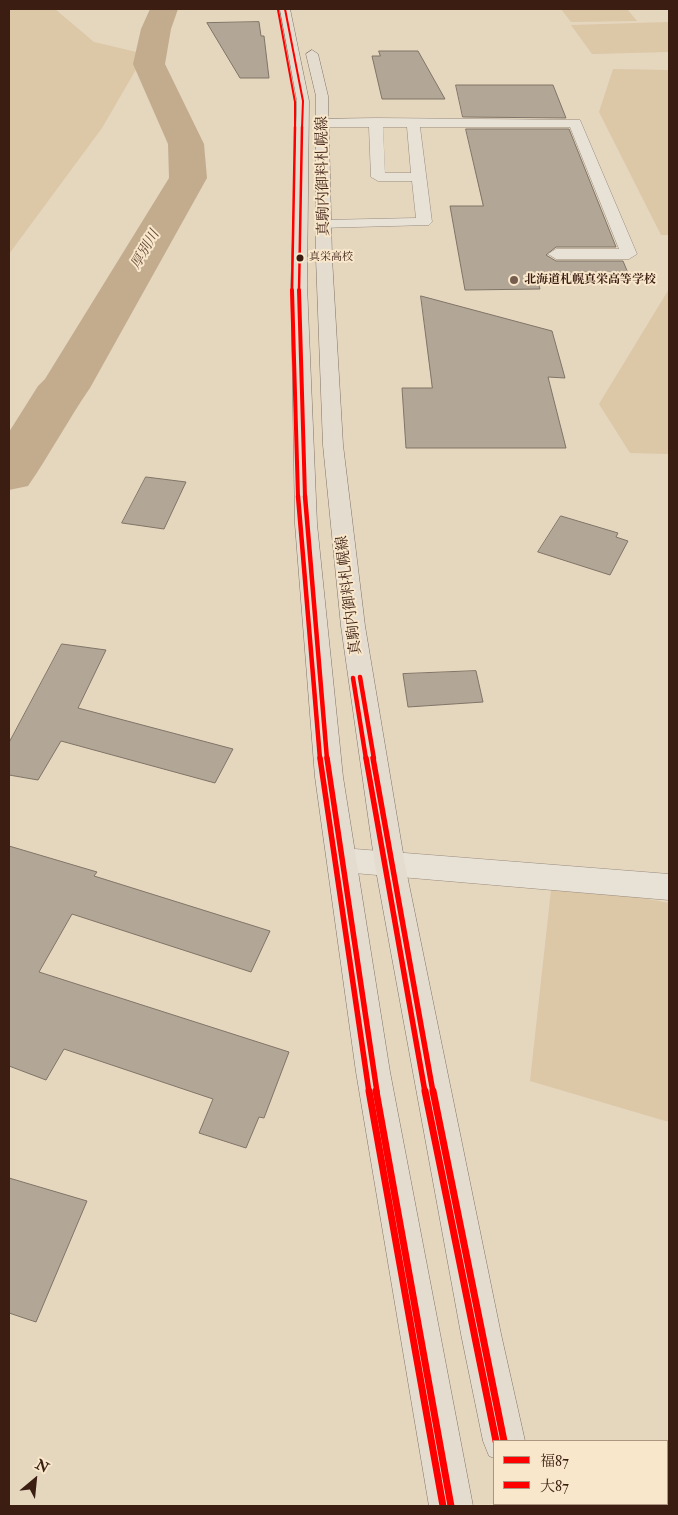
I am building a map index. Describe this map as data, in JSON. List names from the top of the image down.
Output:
{
  "streets": {
    "main road": ["真駒内御料札幌線"]
  },
  "water": ["厚別川"],
  "places": ["真栄高校", "北海道札幌真栄高等学校"],
  "lines": ["transit line 福87", "transit line 大87"],
  "legend": ["福87", "大87"],
  "north": "top right"
}
